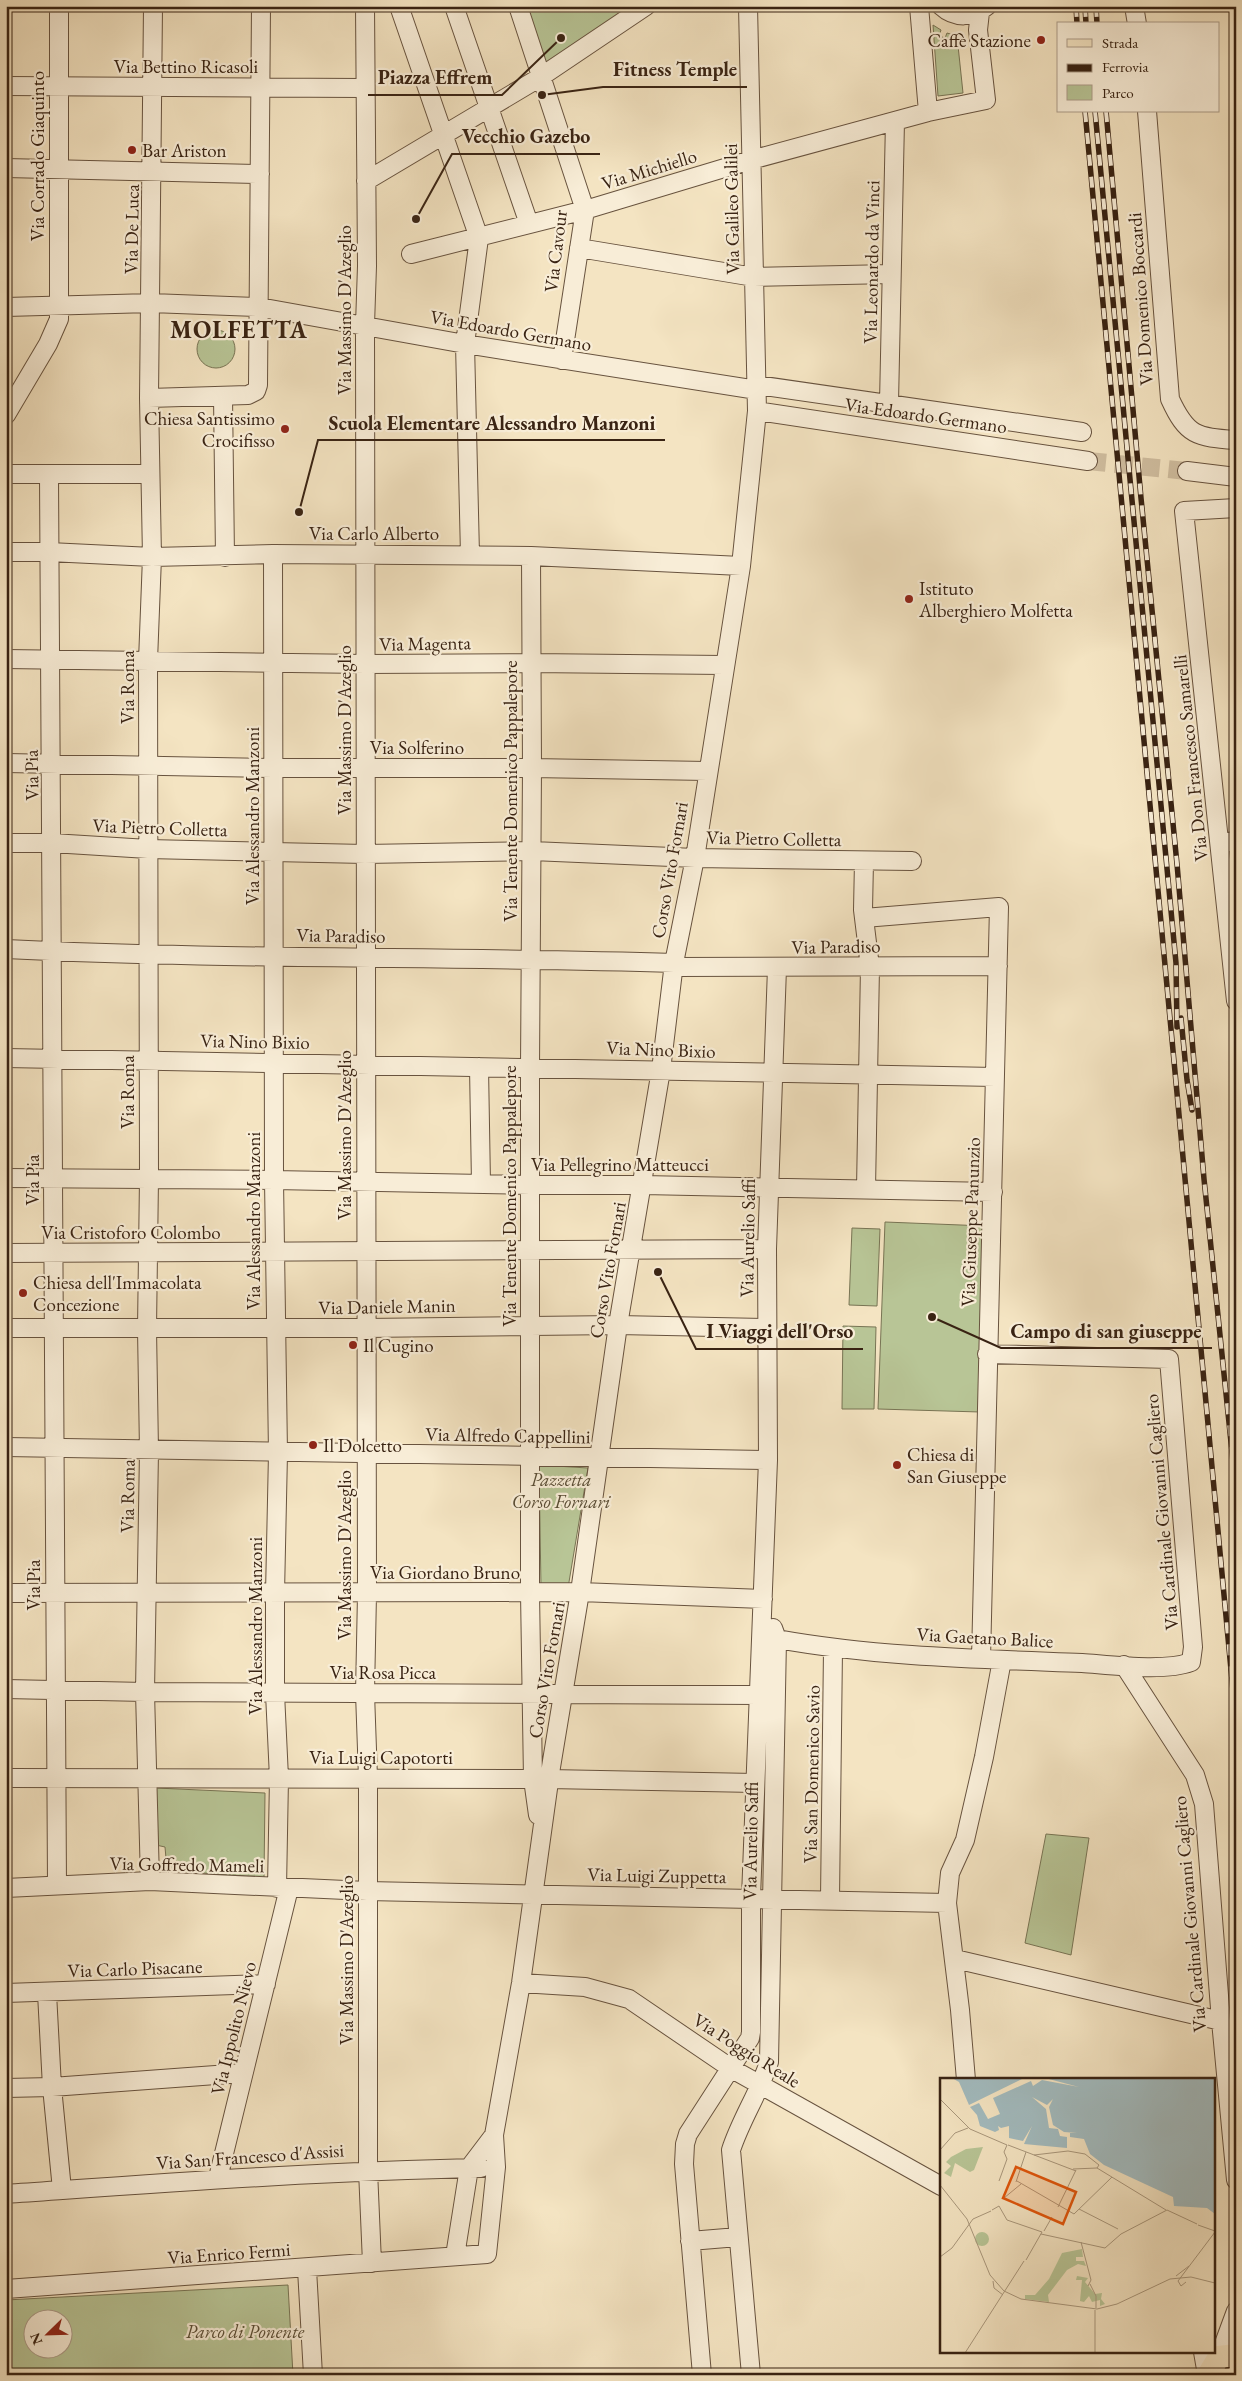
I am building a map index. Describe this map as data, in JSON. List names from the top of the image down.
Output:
{
  "streets": {
    "street": [
      "Via Bettino Ricasoli",
      "Via Corrado Giaquinto",
      "Via Michiello",
      "Via Galileo Galilei",
      "Via De Luca",
      "Via Cavour",
      "Via Leonardo da Vinci",
      "Via Domenico Boccardi",
      "Via Massimo D'Azeglio",
      "Via Edoardo Germano",
      "Via Carlo Alberto",
      "Via Magenta",
      "Via Roma",
      "Via Solferino",
      "Via Don Francesco Samarelli",
      "Via Pia",
      "Via Tenente Domenico Pappalepore",
      "Via Alessandro Manzoni",
      "Via Pietro Colletta",
      "Corso Vito Fornari",
      "Via Paradiso",
      "Via Nino Bixio",
      "Via Pellegrino Matteucci",
      "Via Giuseppe Panunzio",
      "Via Cristoforo Colombo",
      "Via Aurelio Saffi",
      "Via Daniele Manin",
      "Via Alfredo Cappellini",
      "Via Cardinale Giovanni Cagliero",
      "Via Giordano Bruno",
      "Via Gaetano Balice",
      "Via Rosa Picca",
      "Via Luigi Capotorti",
      "Via San Domenico Savio",
      "Via Goffredo Mameli",
      "Via Luigi Zuppetta",
      "Via Carlo Pisacane",
      "Via Ippolito Nievo",
      "Via Poggio Reale",
      "Via San Francesco d'Assisi",
      "Via Enrico Fermi"
    ]
  },
  "crossings": [
    ["Via Bettino Ricasoli", "Via Corrado Giaquinto"],
    ["Via Bettino Ricasoli", "Via De Luca"],
    ["Via Bettino Ricasoli", "Via Massimo D'Azeglio"],
    ["Via Corrado Giaquinto", "Via Edoardo Germano"],
    ["Via Michiello", "Via Galileo Galilei"],
    ["Via Michiello", "Via Cavour"],
    ["Via Michiello", "Via Leonardo da Vinci"],
    ["Via Galileo Galilei", "Via Edoardo Germano"],
    ["Via Galileo Galilei", "Corso Vito Fornari"],
    ["Via De Luca", "Via Edoardo Germano"],
    ["Via De Luca", "Via Roma"],
    ["Via Cavour", "Via Edoardo Germano"],
    ["Via Leonardo da Vinci", "Via Edoardo Germano"],
    ["Via Massimo D'Azeglio", "Via Edoardo Germano"],
    ["Via Massimo D'Azeglio", "Via Carlo Alberto"],
    ["Via Massimo D'Azeglio", "Via Magenta"],
    ["Via Massimo D'Azeglio", "Via Solferino"],
    ["Via Massimo D'Azeglio", "Via Pietro Colletta"],
    ["Via Massimo D'Azeglio", "Via Paradiso"],
    ["Via Massimo D'Azeglio", "Via Nino Bixio"],
    ["Via Massimo D'Azeglio", "Via Pellegrino Matteucci"],
    ["Via Massimo D'Azeglio", "Via Cristoforo Colombo"],
    ["Via Massimo D'Azeglio", "Via Daniele Manin"],
    ["Via Massimo D'Azeglio", "Via Alfredo Cappellini"],
    ["Via Massimo D'Azeglio", "Via Giordano Bruno"],
    ["Via Massimo D'Azeglio", "Via Rosa Picca"],
    ["Via Massimo D'Azeglio", "Via Luigi Capotorti"],
    ["Via Massimo D'Azeglio", "Via Goffredo Mameli"],
    ["Via Massimo D'Azeglio", "Via Luigi Zuppetta"],
    ["Via Massimo D'Azeglio", "Via San Francesco d'Assisi"],
    ["Via Massimo D'Azeglio", "Via Enrico Fermi"],
    ["Via Edoardo Germano", "Via Roma"],
    ["Via Edoardo Germano", "Corso Vito Fornari"],
    ["Via Carlo Alberto", "Via Roma"],
    ["Via Carlo Alberto", "Via Pia"],
    ["Via Carlo Alberto", "Via Tenente Domenico Pappalepore"],
    ["Via Carlo Alberto", "Via Alessandro Manzoni"],
    ["Via Carlo Alberto", "Corso Vito Fornari"],
    ["Via Magenta", "Via Roma"],
    ["Via Magenta", "Via Pia"],
    ["Via Magenta", "Via Tenente Domenico Pappalepore"],
    ["Via Magenta", "Via Alessandro Manzoni"],
    ["Via Magenta", "Corso Vito Fornari"],
    ["Via Roma", "Via Solferino"],
    ["Via Roma", "Via Pietro Colletta"],
    ["Via Roma", "Via Paradiso"],
    ["Via Roma", "Via Nino Bixio"],
    ["Via Roma", "Via Pellegrino Matteucci"],
    ["Via Roma", "Via Cristoforo Colombo"],
    ["Via Roma", "Via Daniele Manin"],
    ["Via Roma", "Via Alfredo Cappellini"],
    ["Via Roma", "Via Giordano Bruno"],
    ["Via Roma", "Via Rosa Picca"],
    ["Via Roma", "Via Luigi Capotorti"],
    ["Via Roma", "Via Goffredo Mameli"],
    ["Via Solferino", "Via Pia"],
    ["Via Solferino", "Via Tenente Domenico Pappalepore"],
    ["Via Solferino", "Via Alessandro Manzoni"],
    ["Via Solferino", "Corso Vito Fornari"],
    ["Via Pia", "Via Pietro Colletta"],
    ["Via Pia", "Via Paradiso"],
    ["Via Pia", "Via Nino Bixio"],
    ["Via Pia", "Via Pellegrino Matteucci"],
    ["Via Pia", "Via Cristoforo Colombo"],
    ["Via Pia", "Via Daniele Manin"],
    ["Via Pia", "Via Alfredo Cappellini"],
    ["Via Pia", "Via Giordano Bruno"],
    ["Via Pia", "Via Rosa Picca"],
    ["Via Pia", "Via Luigi Capotorti"],
    ["Via Pia", "Via Goffredo Mameli"],
    ["Via Tenente Domenico Pappalepore", "Via Pietro Colletta"],
    ["Via Tenente Domenico Pappalepore", "Corso Vito Fornari"],
    ["Via Tenente Domenico Pappalepore", "Via Paradiso"],
    ["Via Tenente Domenico Pappalepore", "Via Nino Bixio"],
    ["Via Tenente Domenico Pappalepore", "Via Pellegrino Matteucci"],
    ["Via Tenente Domenico Pappalepore", "Via Cristoforo Colombo"],
    ["Via Tenente Domenico Pappalepore", "Via Daniele Manin"],
    ["Via Tenente Domenico Pappalepore", "Via Alfredo Cappellini"],
    ["Via Tenente Domenico Pappalepore", "Via Giordano Bruno"],
    ["Via Tenente Domenico Pappalepore", "Via Rosa Picca"],
    ["Via Tenente Domenico Pappalepore", "Via Luigi Capotorti"],
    ["Via Alessandro Manzoni", "Via Pietro Colletta"],
    ["Via Alessandro Manzoni", "Via Paradiso"],
    ["Via Alessandro Manzoni", "Via Nino Bixio"],
    ["Via Alessandro Manzoni", "Via Pellegrino Matteucci"],
    ["Via Alessandro Manzoni", "Via Cristoforo Colombo"],
    ["Via Alessandro Manzoni", "Via Daniele Manin"],
    ["Via Alessandro Manzoni", "Via Alfredo Cappellini"],
    ["Via Alessandro Manzoni", "Via Giordano Bruno"],
    ["Via Alessandro Manzoni", "Via Rosa Picca"],
    ["Via Alessandro Manzoni", "Via Luigi Capotorti"],
    ["Via Alessandro Manzoni", "Via Goffredo Mameli"],
    ["Via Alessandro Manzoni", "Via Ippolito Nievo"],
    ["Via Pietro Colletta", "Corso Vito Fornari"],
    ["Corso Vito Fornari", "Via Paradiso"],
    ["Corso Vito Fornari", "Via Nino Bixio"],
    ["Corso Vito Fornari", "Via Pellegrino Matteucci"],
    ["Corso Vito Fornari", "Via Cristoforo Colombo"],
    ["Corso Vito Fornari", "Via Daniele Manin"],
    ["Corso Vito Fornari", "Via Alfredo Cappellini"],
    ["Corso Vito Fornari", "Via Giordano Bruno"],
    ["Corso Vito Fornari", "Via Rosa Picca"],
    ["Corso Vito Fornari", "Via Luigi Capotorti"],
    ["Corso Vito Fornari", "Via Luigi Zuppetta"],
    ["Corso Vito Fornari", "Via Poggio Reale"],
    ["Corso Vito Fornari", "Via San Francesco d'Assisi"],
    ["Corso Vito Fornari", "Via Enrico Fermi"],
    ["Via Paradiso", "Via Giuseppe Panunzio"],
    ["Via Paradiso", "Via Aurelio Saffi"],
    ["Via Nino Bixio", "Via Giuseppe Panunzio"],
    ["Via Nino Bixio", "Via Aurelio Saffi"],
    ["Via Pellegrino Matteucci", "Via Giuseppe Panunzio"],
    ["Via Pellegrino Matteucci", "Via Aurelio Saffi"],
    ["Via Giuseppe Panunzio", "Via Cardinale Giovanni Cagliero"],
    ["Via Giuseppe Panunzio", "Via Gaetano Balice"],
    ["Via Cristoforo Colombo", "Via Aurelio Saffi"],
    ["Via Aurelio Saffi", "Via Daniele Manin"],
    ["Via Aurelio Saffi", "Via Alfredo Cappellini"],
    ["Via Aurelio Saffi", "Via Giordano Bruno"],
    ["Via Aurelio Saffi", "Via Gaetano Balice"],
    ["Via Aurelio Saffi", "Via Rosa Picca"],
    ["Via Aurelio Saffi", "Via Luigi Capotorti"],
    ["Via Aurelio Saffi", "Via Luigi Zuppetta"],
    ["Via Aurelio Saffi", "Via Poggio Reale"],
    ["Via Cardinale Giovanni Cagliero", "Via Gaetano Balice"],
    ["Via Gaetano Balice", "Via San Domenico Savio"],
    ["Via San Domenico Savio", "Via Luigi Zuppetta"],
    ["Via Goffredo Mameli", "Via Luigi Zuppetta"],
    ["Via Goffredo Mameli", "Via Ippolito Nievo"],
    ["Via Carlo Pisacane", "Via Ippolito Nievo"],
    ["Via Ippolito Nievo", "Via San Francesco d'Assisi"]
  ],
  "districts": ["MOLFETTA"],
  "parks": ["Pazzetta Corso Fornari", "Parco di Ponente"],
  "places": [
    "Piazza Effrem",
    "Caffè Stazione",
    "Fitness Temple",
    "Bar Ariston",
    "Vecchio Gazebo",
    "Chiesa Santissimo Crocifisso",
    "Scuola Elementare Alessandro Manzoni",
    "Istituto Alberghiero Molfetta",
    "I Viaggi dell'Orso",
    "Chiesa dell'Immacolata Concezione",
    "Campo di san giuseppe",
    "Il Cugino",
    "Il Dolcetto",
    "Chiesa di San Giuseppe"
  ],
  "legend": ["Strada", "Ferrovia", "Parco"],
  "north": "bottom left"
}
